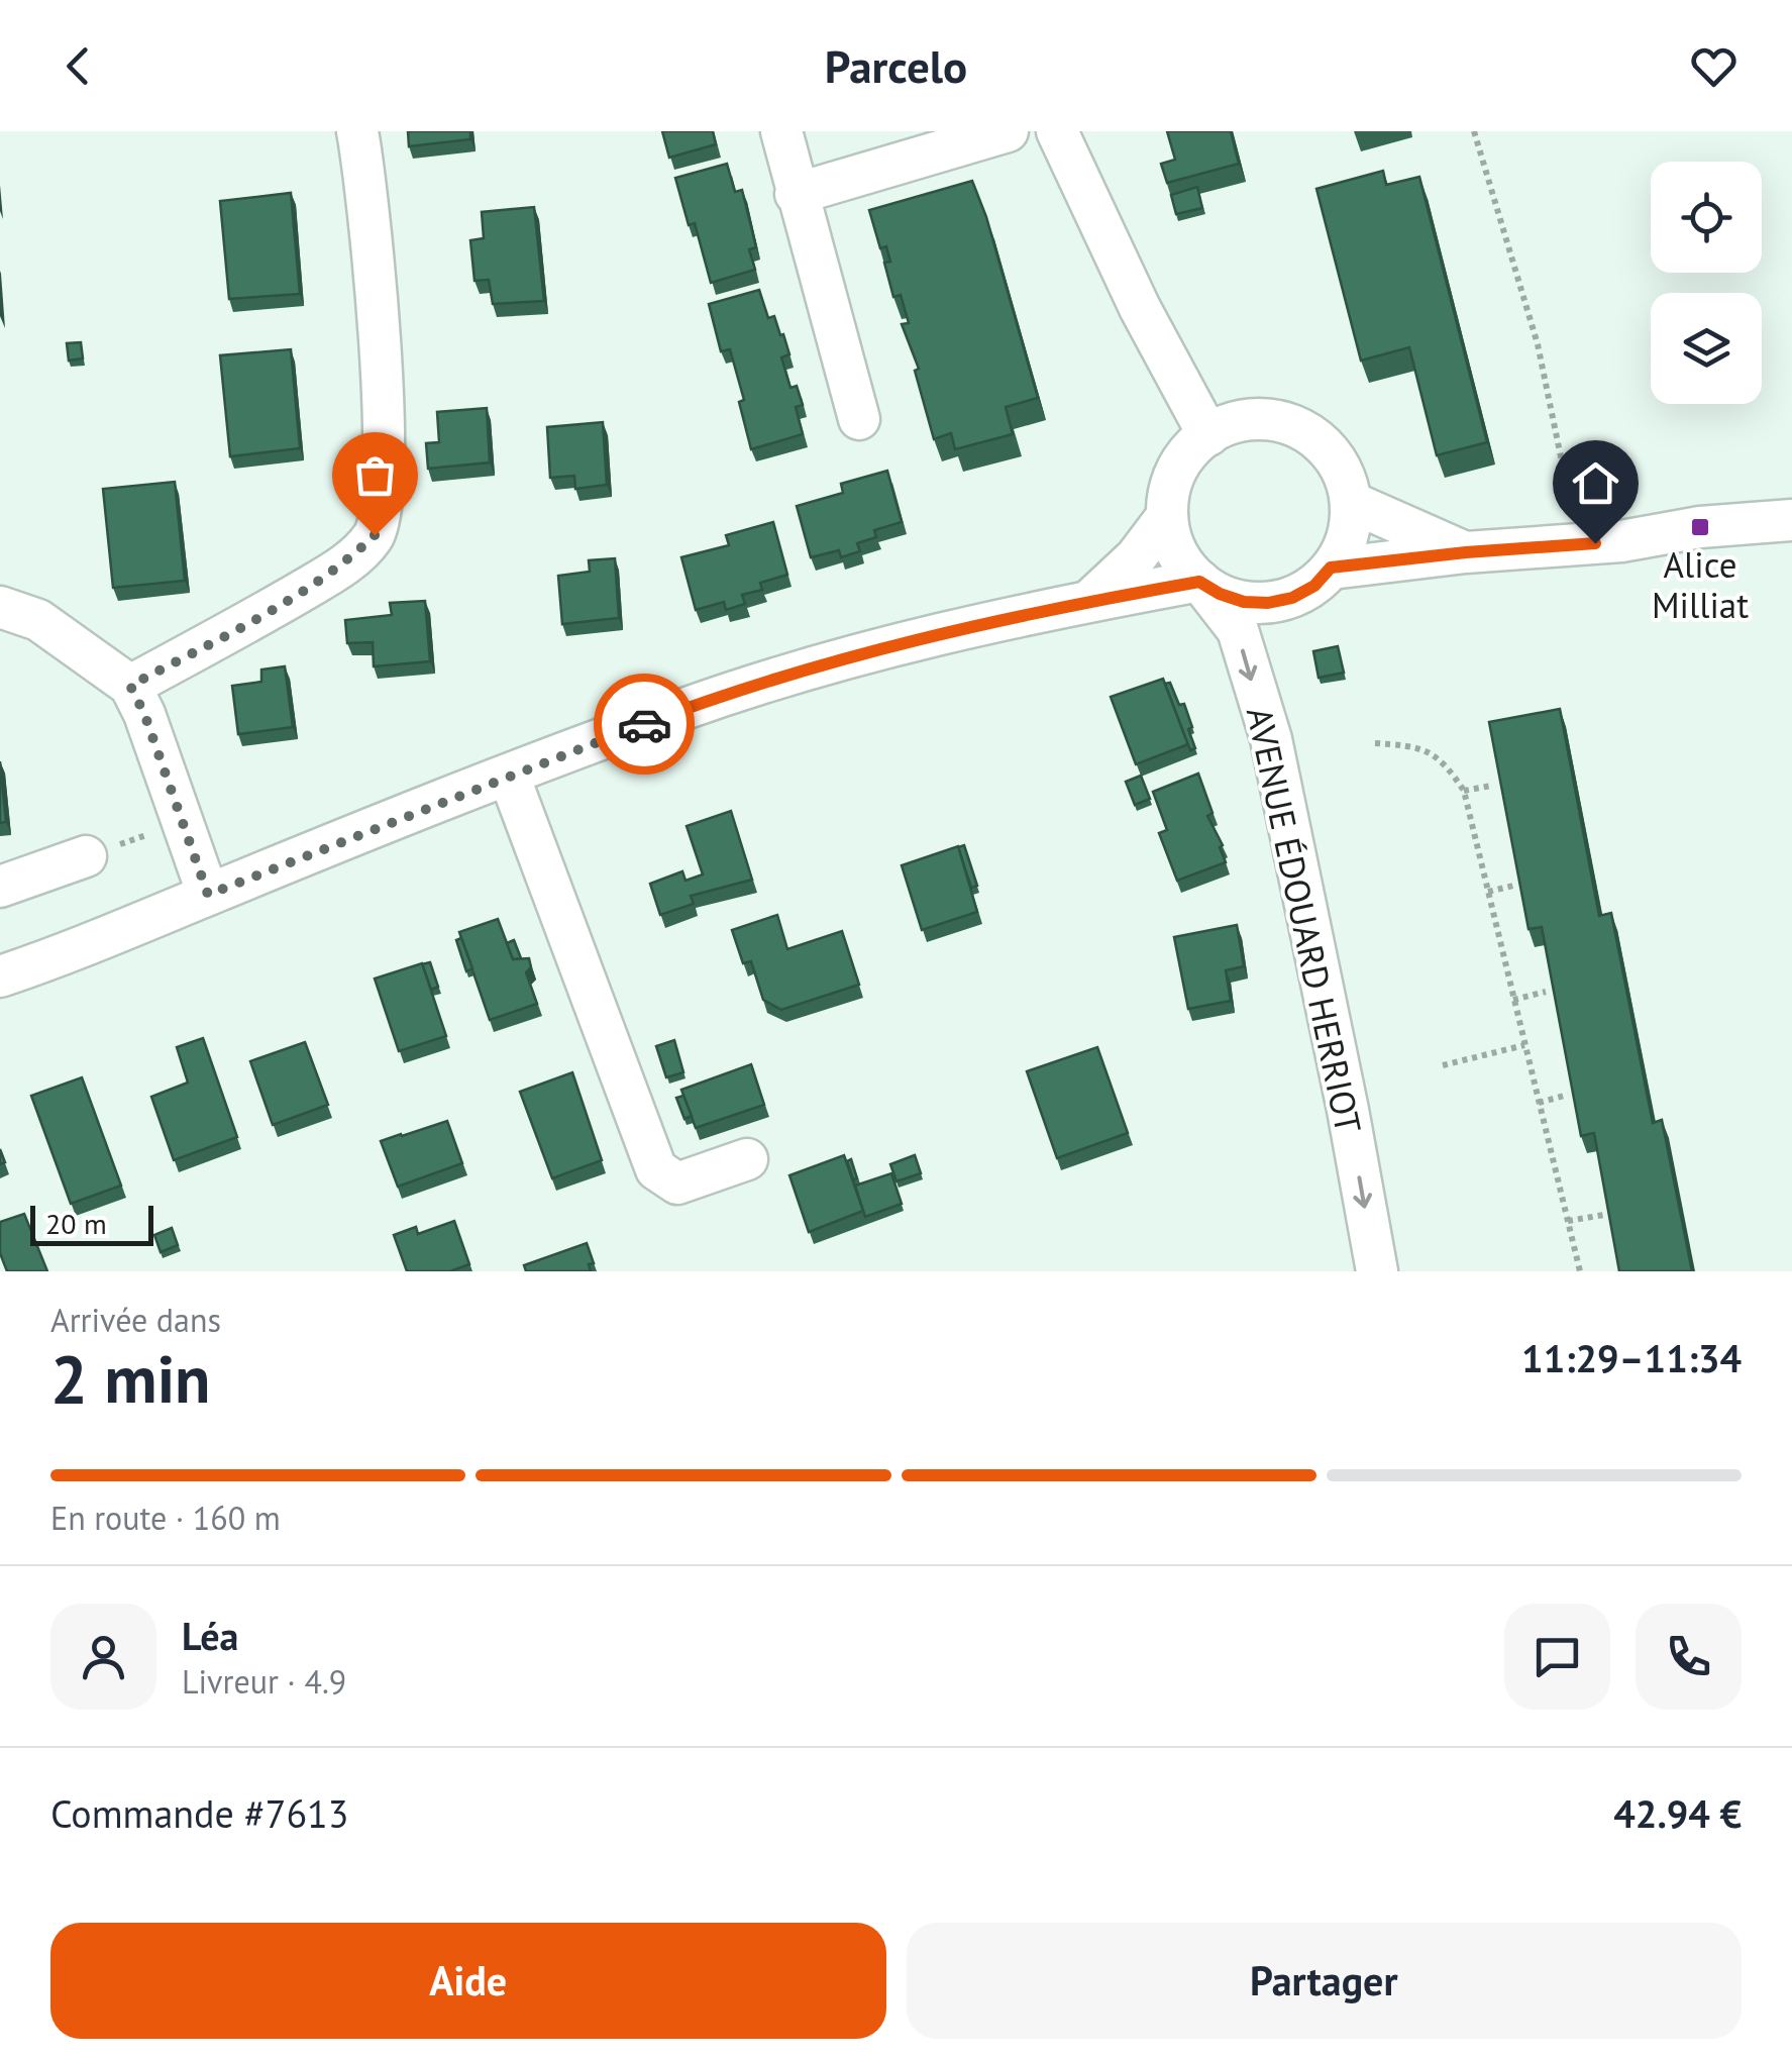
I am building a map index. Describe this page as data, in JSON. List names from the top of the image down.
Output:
{
  "streets": {
    "street": ["AVENUE ÉDOUARD HERRIOT"]
  },
  "one_way": ["AVENUE ÉDOUARD HERRIOT"],
  "places": {
    "transit": ["Alice Milliat"]
  },
  "scale_bar": "20 m",
  "page": {
    "header": "Parcelo",
    "scale": "20 m",
    "heading": ["2 min", "Arrivée dans", "11:29–11:34"],
    "panel": [
      "Léa",
      "Livreur · 4.9",
      "Commande #7613",
      "42.94 €"
    ],
    "bar": "En route · 160 m",
    "buttons": ["Aide", "Partager"]
  }
}
